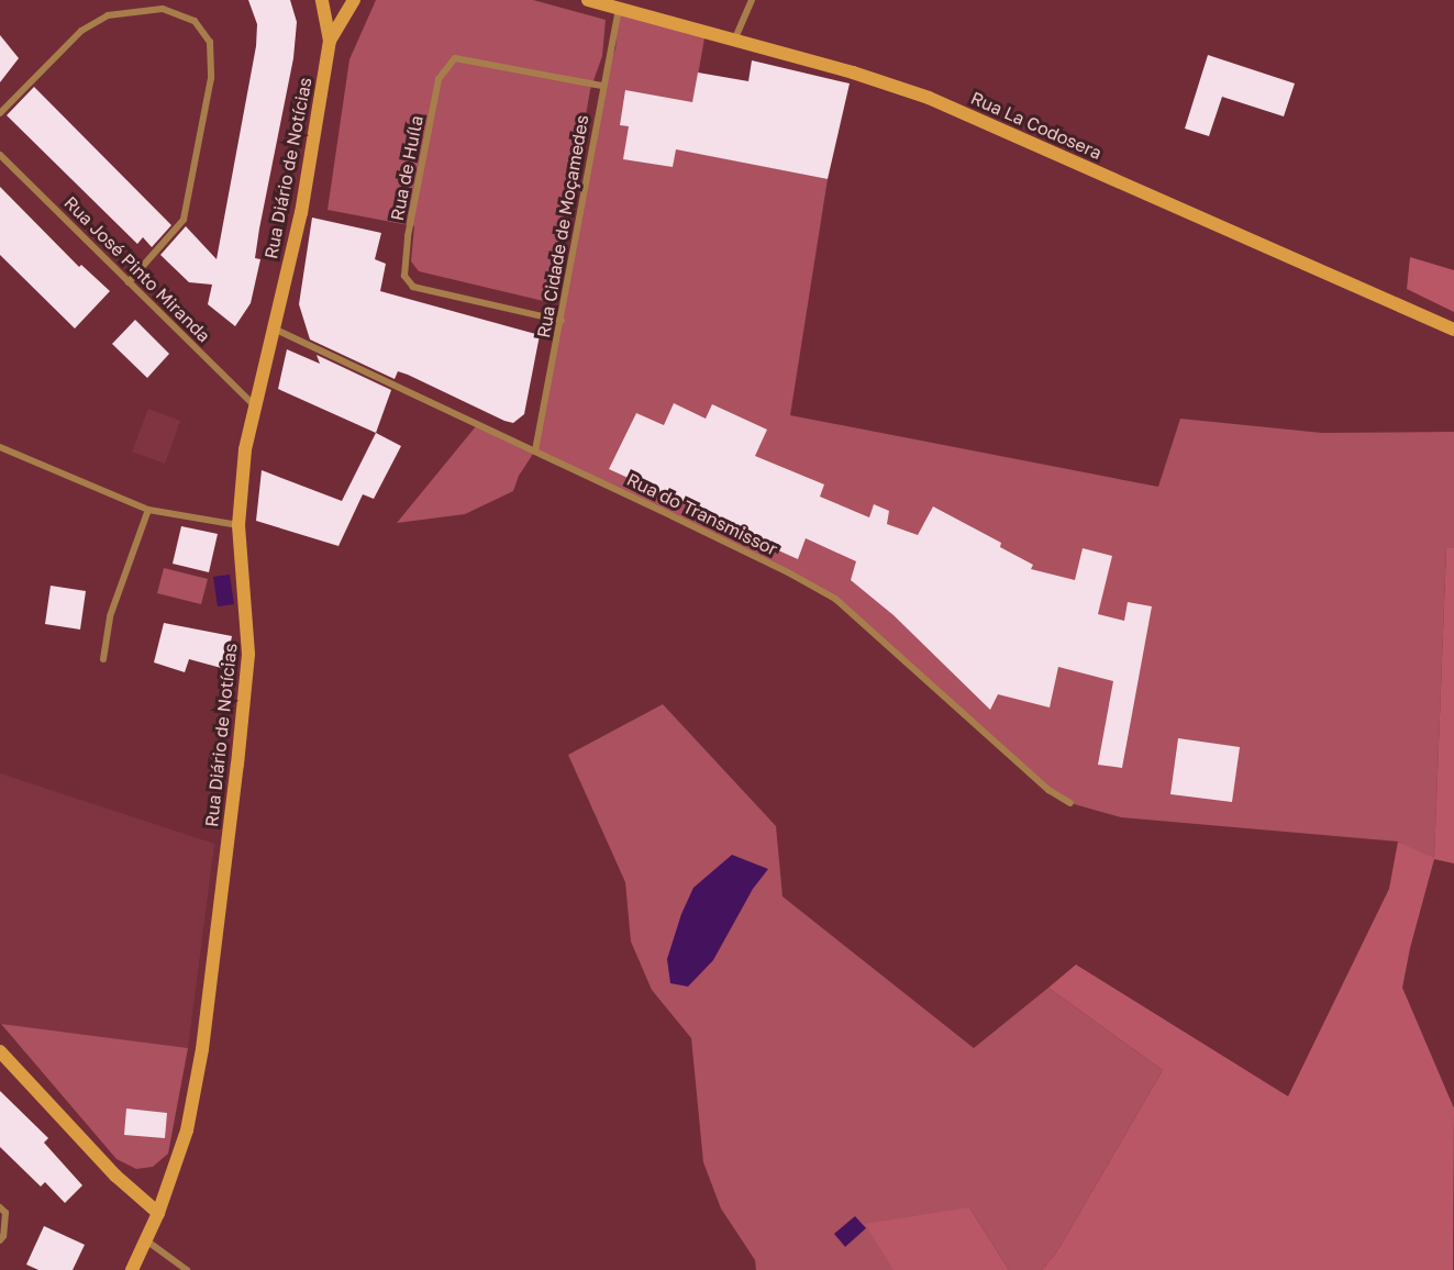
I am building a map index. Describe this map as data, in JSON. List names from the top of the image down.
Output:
{
  "streets": {
    "main road": ["Rua La Codosera", "Rua Diário de Notícias"],
    "street": [
      "Rua de Huíla",
      "Rua Cidade de Moçamedes",
      "Rua José Pinto Miranda",
      "Rua do Transmissor"
    ]
  },
  "crossings": [
    ["Rua La Codosera", "Rua Cidade de Moçamedes"],
    ["Rua Diário de Notícias", "Rua José Pinto Miranda"],
    ["Rua Diário de Notícias", "Rua do Transmissor"],
    ["Rua de Huíla", "Rua Cidade de Moçamedes"],
    ["Rua Cidade de Moçamedes", "Rua do Transmissor"]
  ]
}
